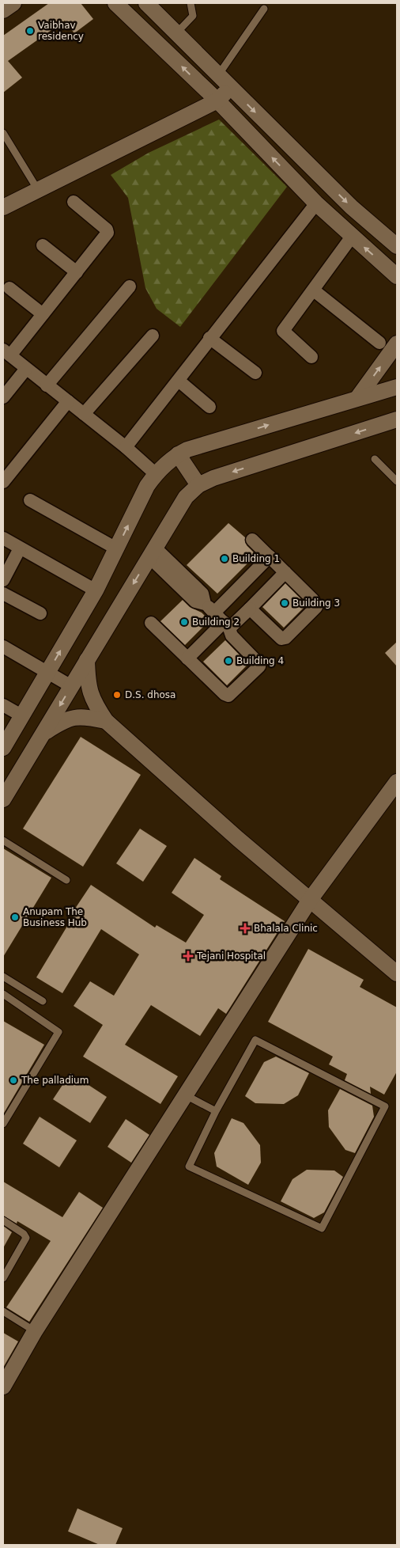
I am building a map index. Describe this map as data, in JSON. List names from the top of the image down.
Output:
{
  "places": {
    "other": [
      "Vaibhav residency",
      "Building 1",
      "Building 3",
      "Building 2",
      "Building 4",
      "D.S. dhosa",
      "Anupam The Business Hub",
      "The palladium"
    ],
    "health": ["Bhalala Clinic", "Tejani Hospital"]
  }
}
